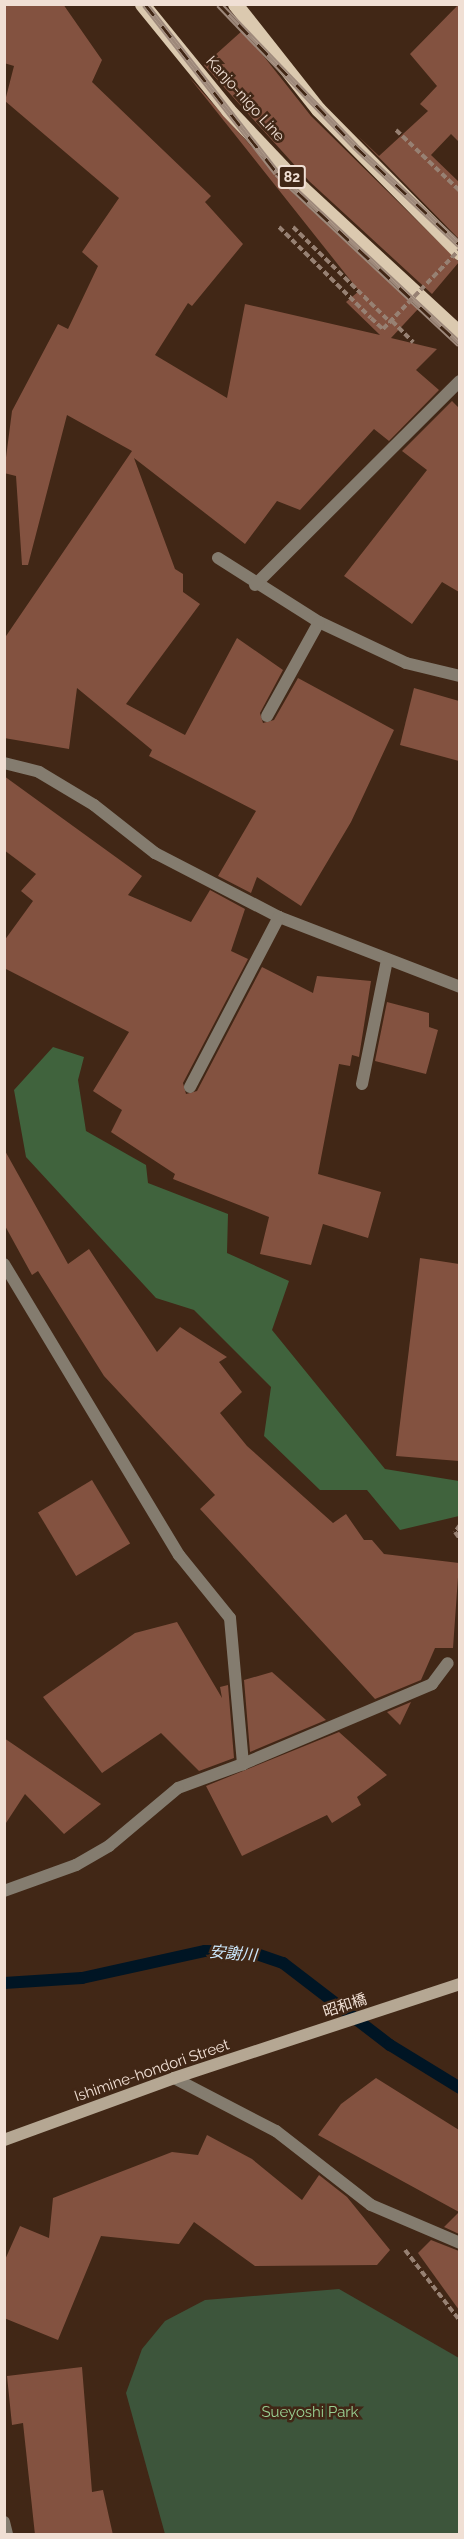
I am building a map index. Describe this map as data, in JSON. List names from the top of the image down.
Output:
{
  "streets": {
    "main road": [
      "Kanjo-nigo Line",
      "82",
      "昭和橋",
      "Ishimine-hondori Street"
    ]
  },
  "crossings": [
    ["昭和橋", "Ishimine-hondori Street"]
  ],
  "water": ["安謝川"],
  "parks": ["Sueyoshi Park"]
}
